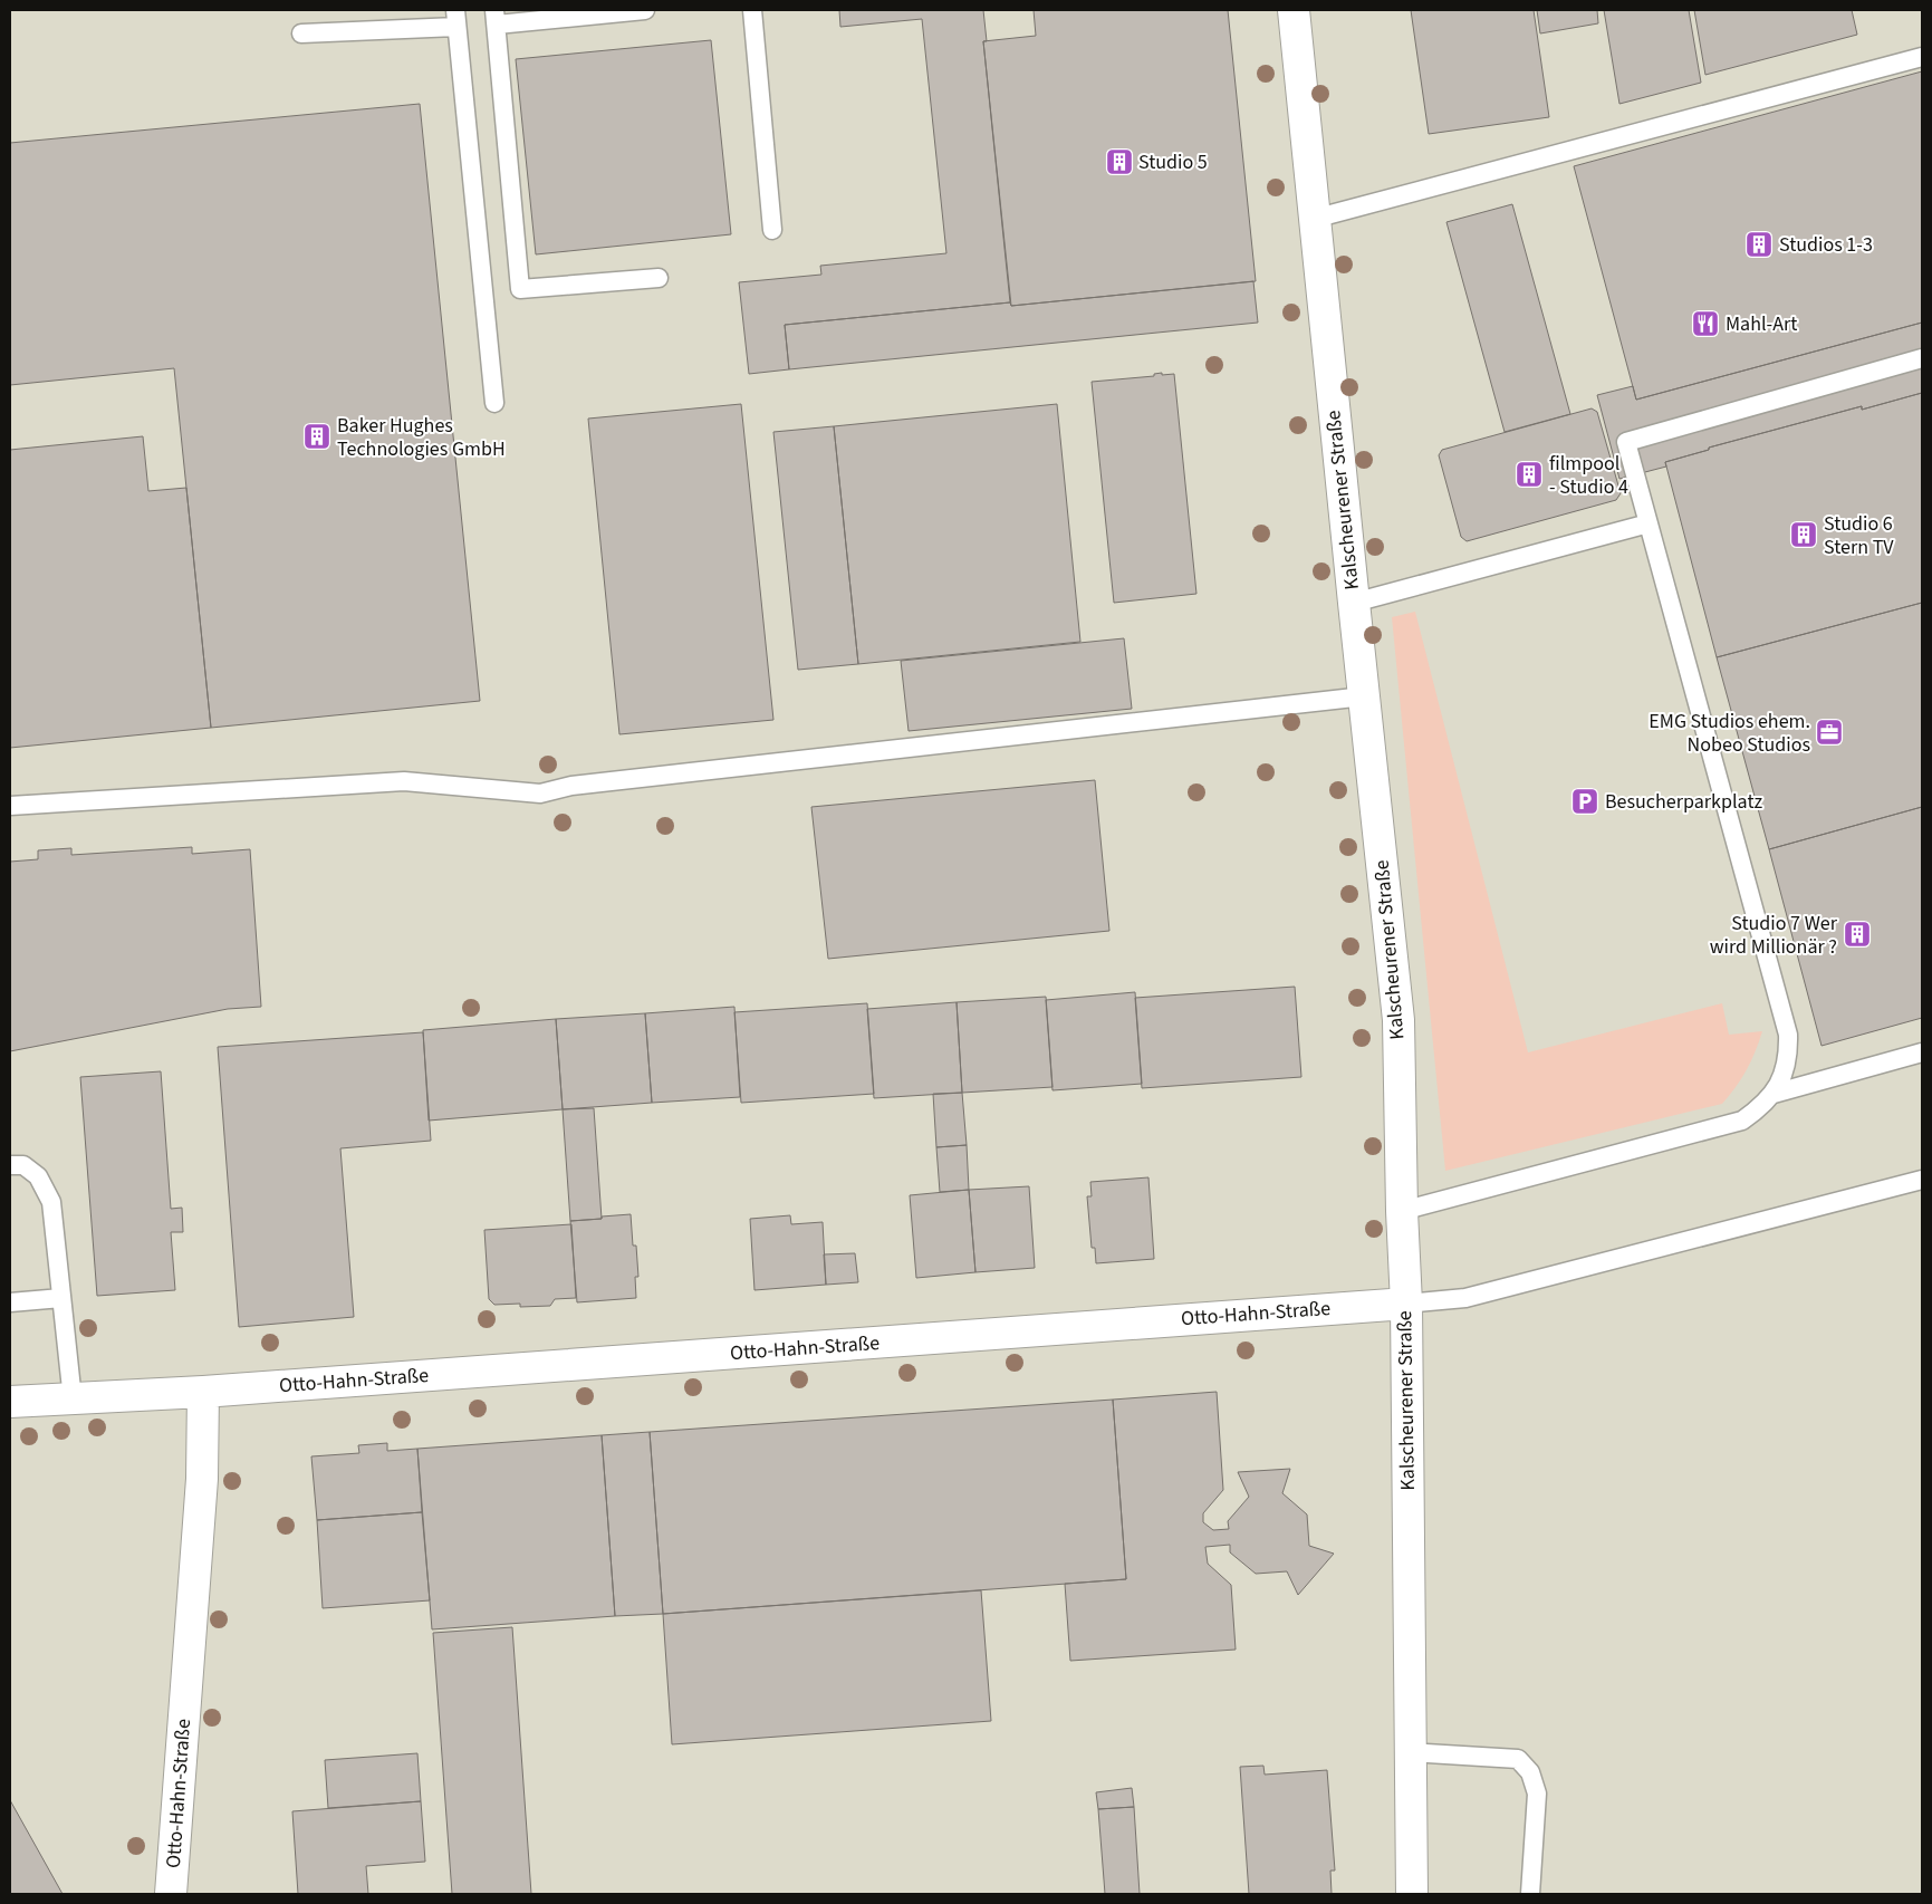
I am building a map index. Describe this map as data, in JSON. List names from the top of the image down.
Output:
{
  "streets": {
    "street": ["Kalscheurener Straße", "Otto-Hahn-Straße"]
  },
  "crossings": [
    ["Kalscheurener Straße", "Otto-Hahn-Straße"]
  ],
  "places": {
    "building": [
      "Studio 5",
      "Studios 1-3",
      "Baker Hughes Technologies GmbH",
      "filmpool - Studio 4",
      "Studio 6 Stern TV",
      "Studio 7 Wer wird Millionär ?"
    ],
    "restaurant": ["Mahl-Art"],
    "office": ["EMG Studios ehem. Nobeo Studios"],
    "parking": ["Besucherparkplatz"]
  }
}
